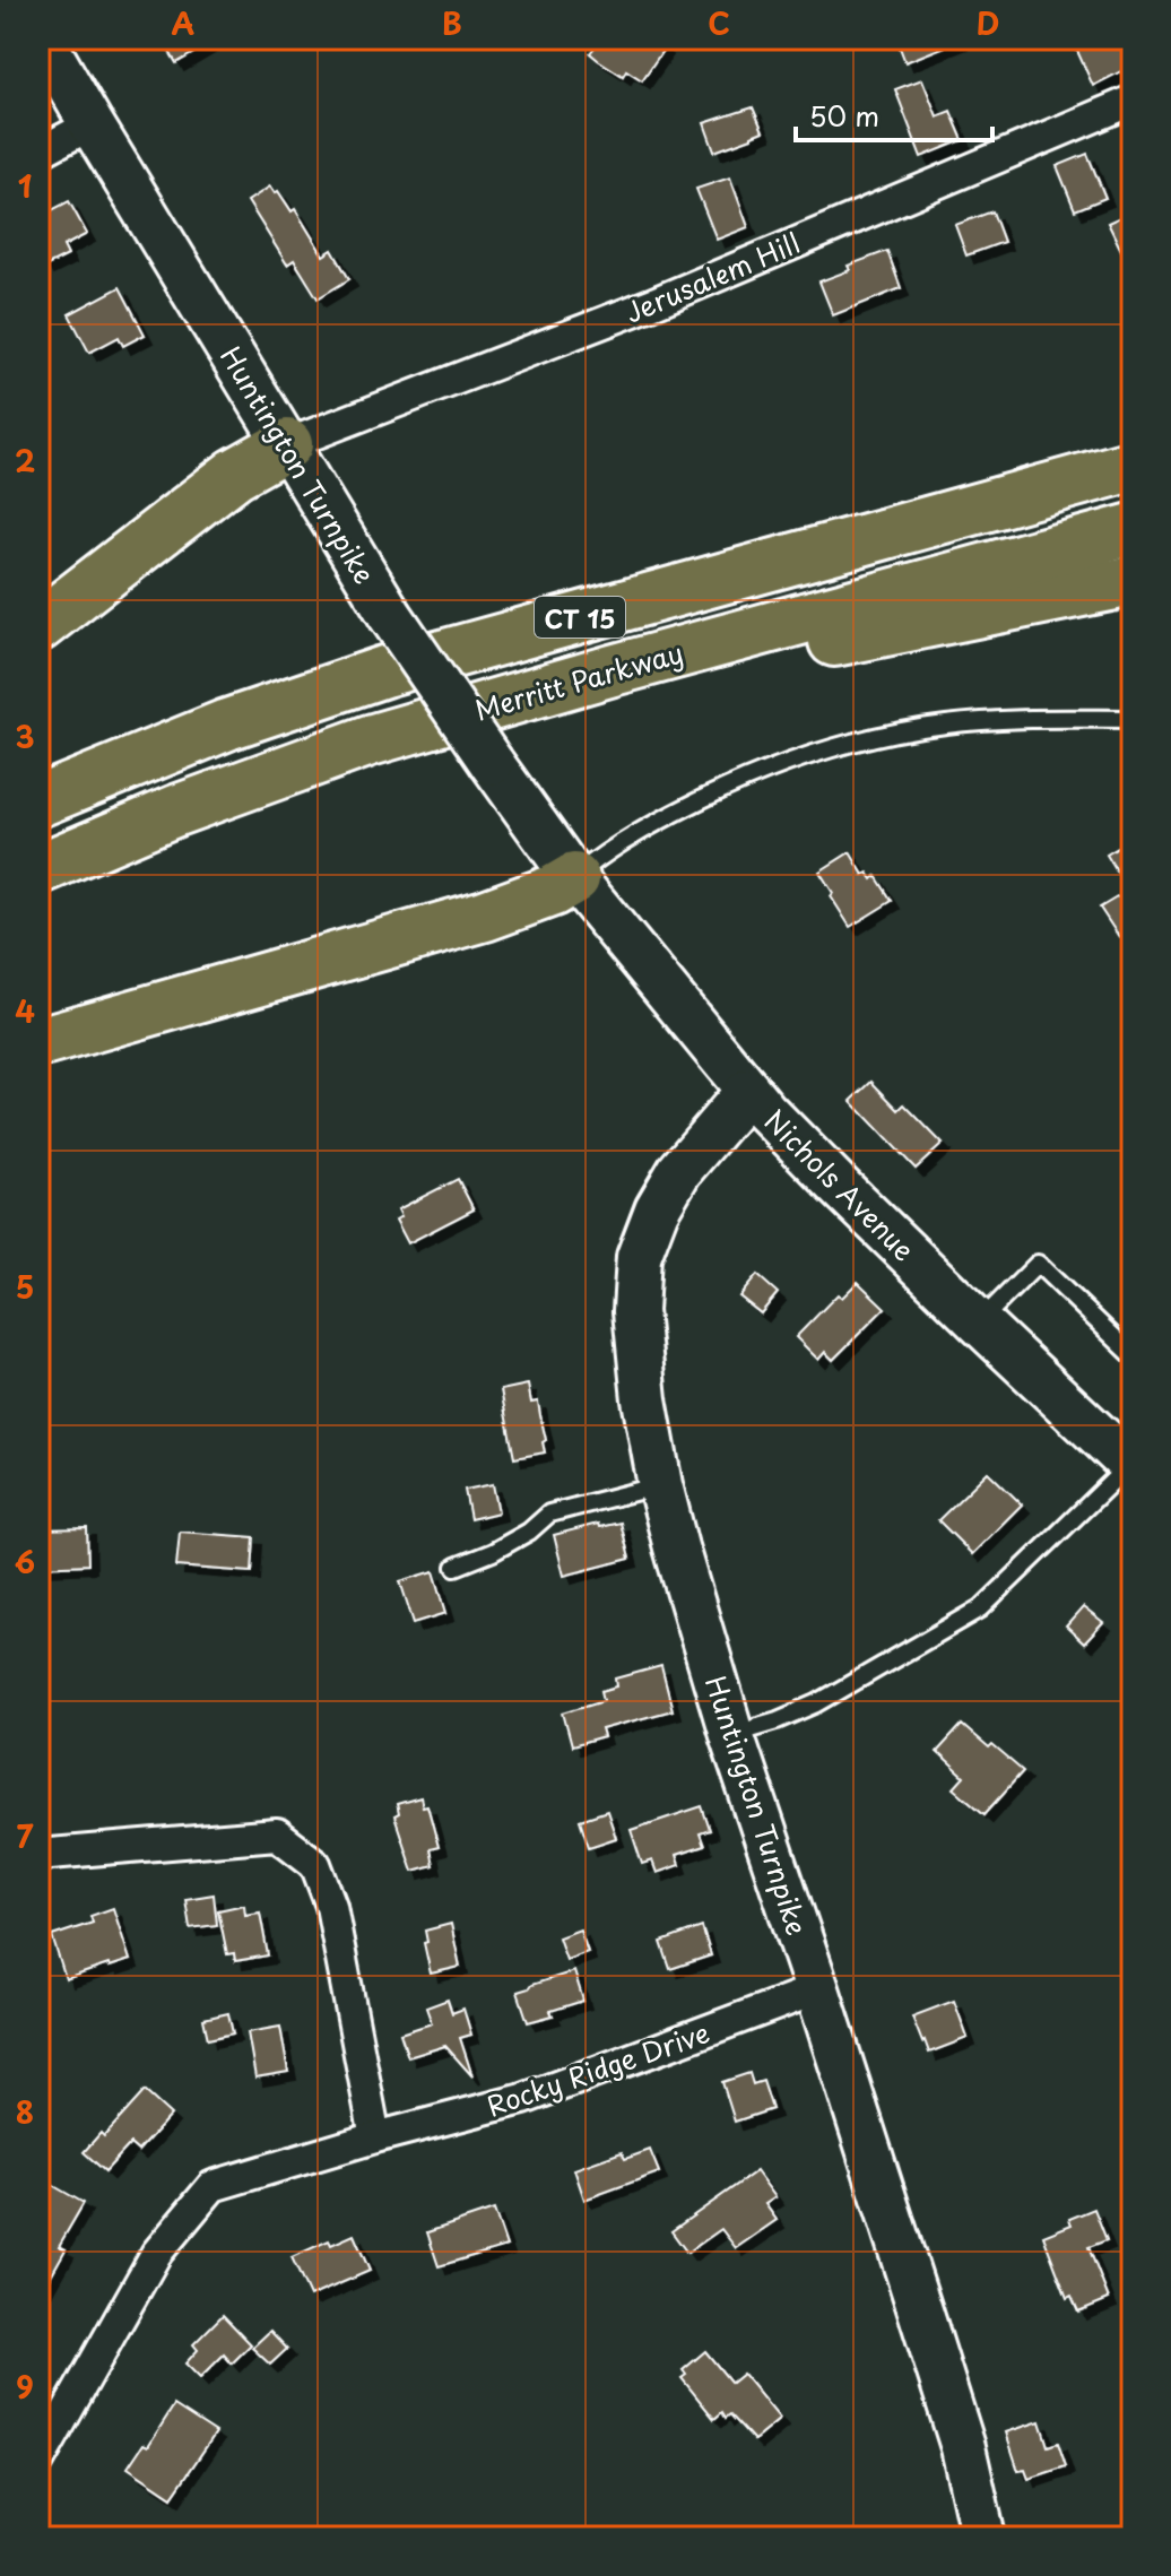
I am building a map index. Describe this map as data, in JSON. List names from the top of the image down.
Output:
{
  "streets": {
    "highway": ["CT 15", "Merritt Parkway"],
    "main road": ["Huntington Turnpike", "Nichols Avenue"],
    "street": ["Jerusalem Hill", "Rocky Ridge Drive"]
  },
  "crossings": [
    ["Jerusalem Hill", "Huntington Turnpike"],
    ["Huntington Turnpike", "Nichols Avenue"],
    ["Huntington Turnpike", "Rocky Ridge Drive"]
  ],
  "scale_bar": "50 m",
  "grid": {
    "columns": [
      "A",
      "B",
      "C",
      "D"
    ],
    "rows": [
      "1",
      "2",
      "3",
      "4",
      "5",
      "6",
      "7",
      "8",
      "9"
    ]
  }
}
